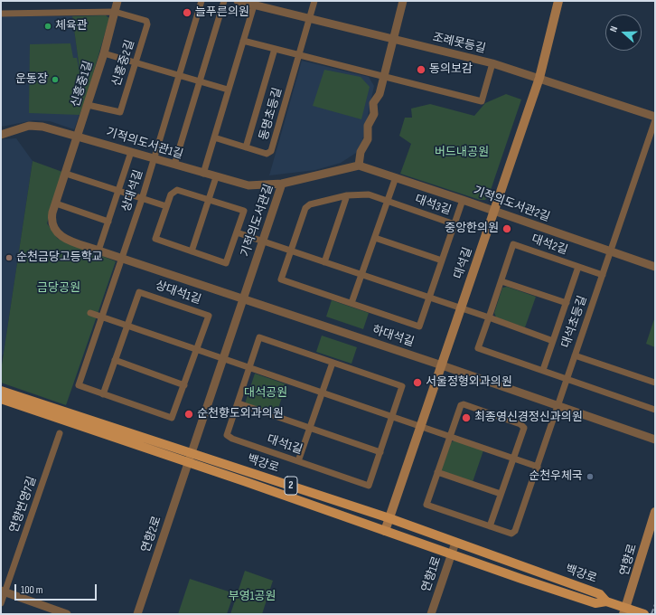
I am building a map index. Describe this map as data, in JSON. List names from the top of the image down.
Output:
{
  "streets": {
    "main road": [
      "대석길",
      "백강로",
      "2",
      "연향로"
    ],
    "street": [
      "조례못등길",
      "신흥중2길",
      "신흥중1길",
      "동명초등길",
      "기적의도서관1길",
      "상대석길",
      "기적의도서관2길",
      "대석3길",
      "기적의도서관길",
      "대석2길",
      "상대석1길",
      "대석초등길",
      "하대석길",
      "대석1길",
      "연향번영7길",
      "연향2로",
      "연향1로"
    ]
  },
  "crossings": [
    ["조례못등길", "동명초등길"],
    ["조례못등길", "대석길"],
    ["신흥중2길", "신흥중1길"],
    ["신흥중1길", "기적의도서관1길"],
    ["신흥중1길", "상대석길"],
    ["신흥중1길", "하대석길"],
    ["기적의도서관1길", "상대석길"],
    ["기적의도서관1길", "기적의도서관길"],
    ["상대석길", "상대석1길"],
    ["상대석길", "하대석길"],
    ["기적의도서관2길", "기적의도서관길"],
    ["기적의도서관2길", "대석길"],
    ["기적의도서관2길", "대석초등길"],
    ["기적의도서관길", "하대석길"],
    ["기적의도서관길", "백강로"],
    ["기적의도서관길", "연향2로"],
    ["대석2길", "대석초등길"],
    ["대석길", "하대석길"],
    ["대석길", "백강로"],
    ["대석초등길", "하대석길"],
    ["백강로", "2"],
    ["백강로", "연향2로"],
    ["백강로", "연향1로"]
  ],
  "parks": [
    "버드내공원",
    "금당공원",
    "대석공원",
    "부영1공원"
  ],
  "places": [
    "늘푸른의원",
    "체육관",
    "동의보감",
    "운동장",
    "중앙한의원",
    "순천금당고등학교",
    "서울정형외과의원",
    "순천향도외과의원",
    "최종영신경정신과의원",
    "순천우체국"
  ],
  "scale_bar": "100 m",
  "north": "left"
}
